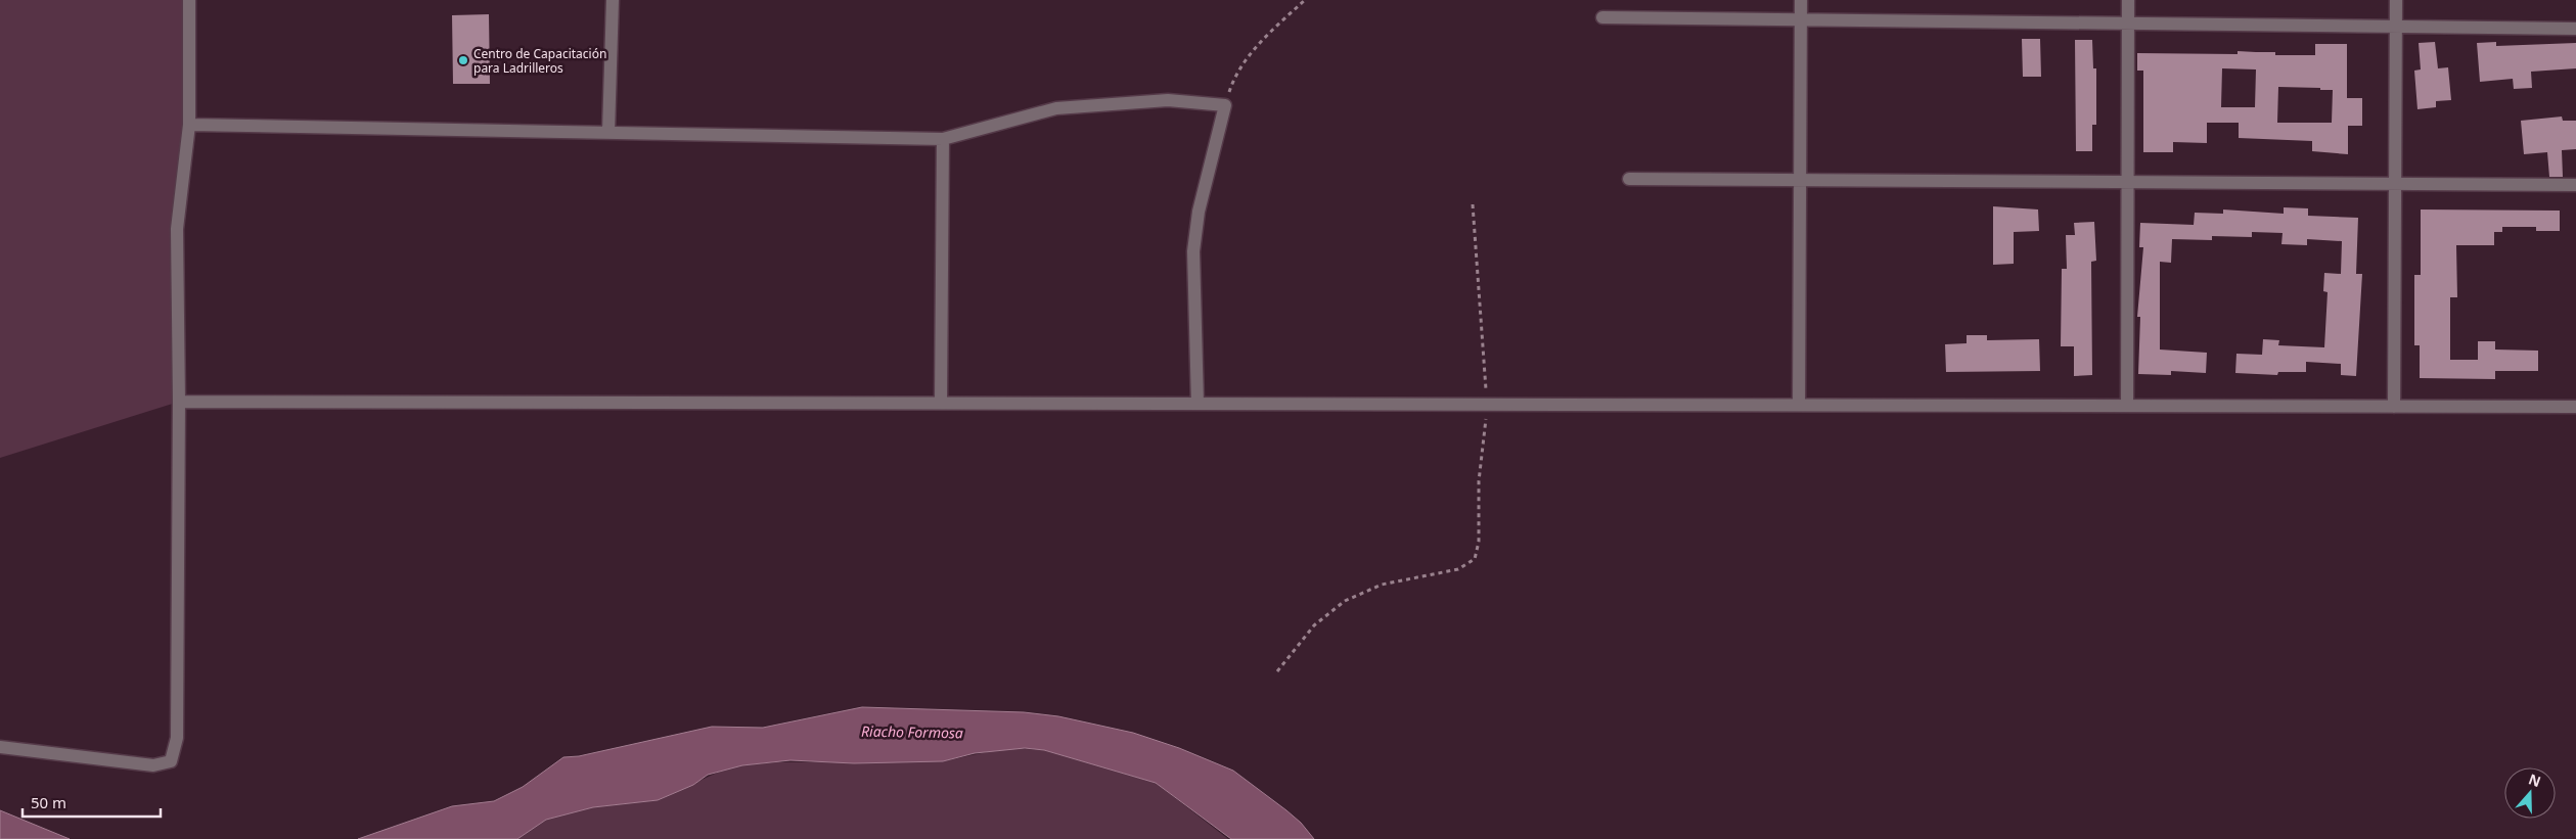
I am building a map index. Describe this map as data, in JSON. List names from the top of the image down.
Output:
{
  "water": ["Riacho Formosa"],
  "places": ["Centro de Capacitación para Ladrilleros"],
  "scale_bar": "50 m",
  "north": "top"
}
